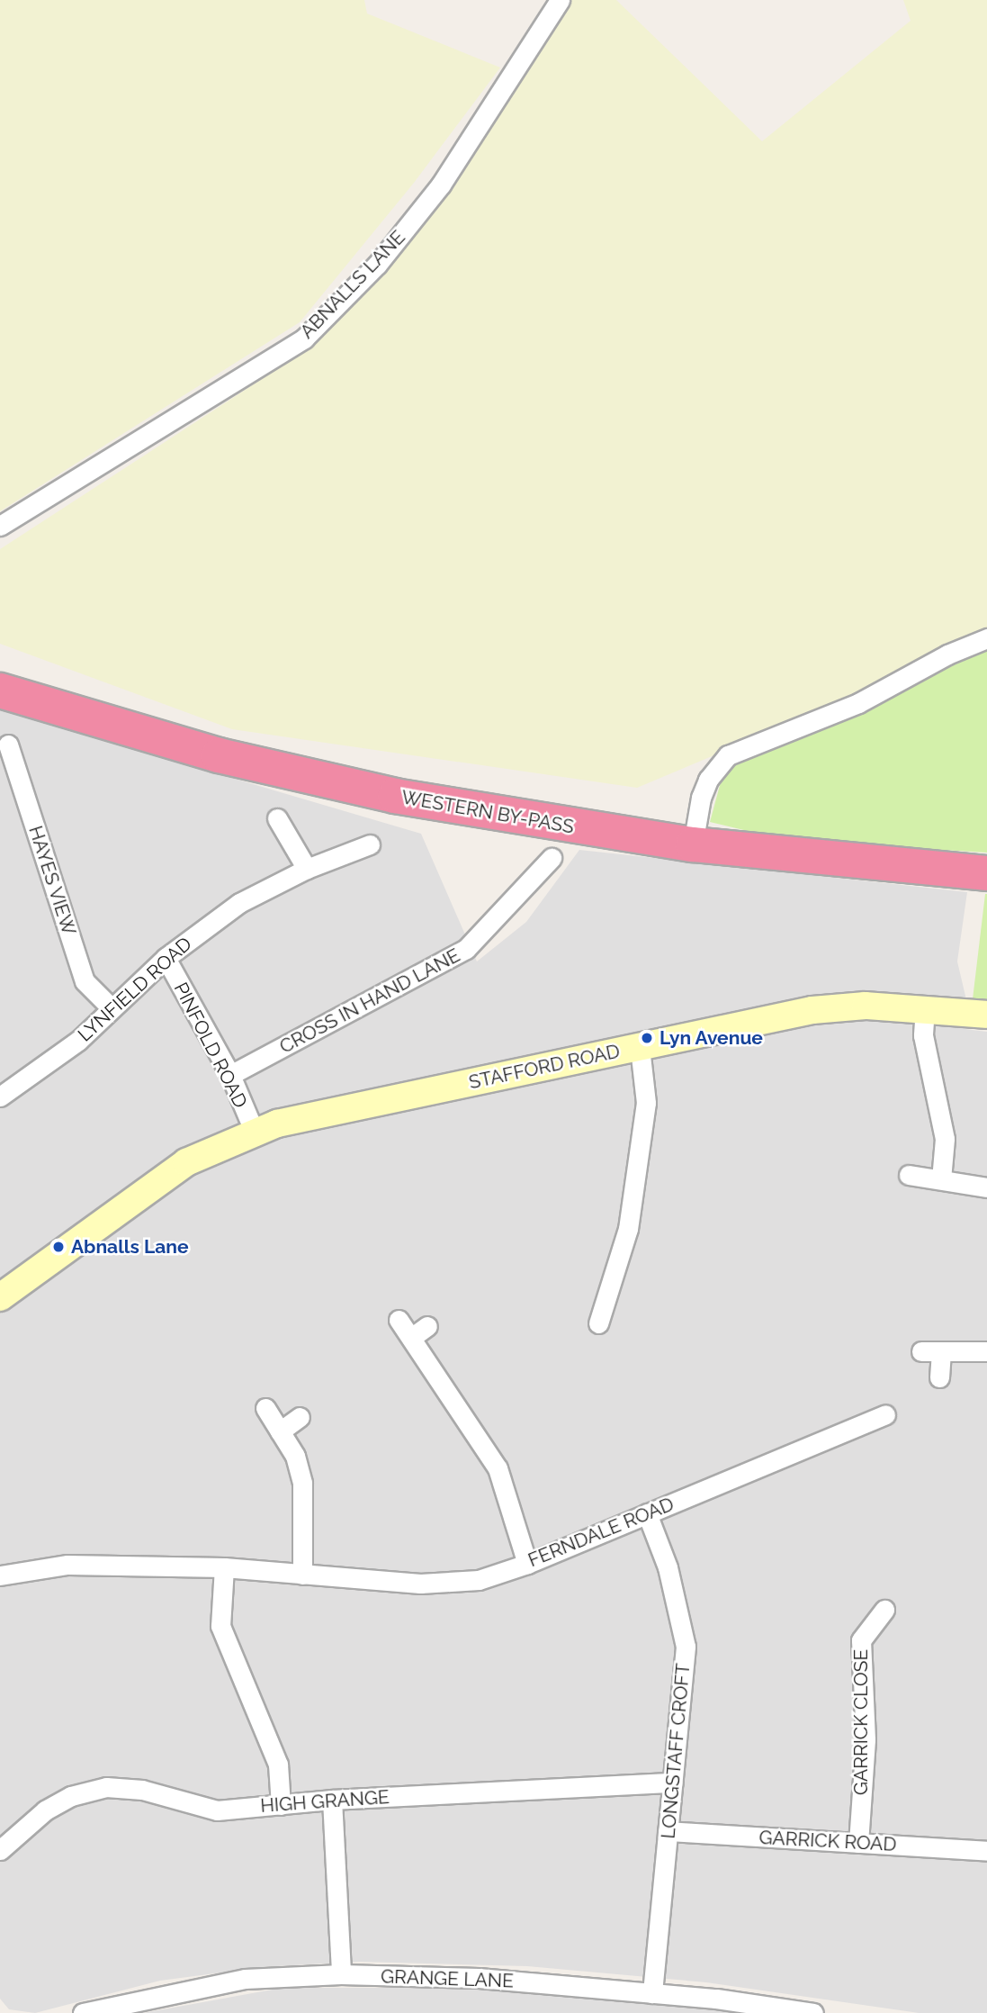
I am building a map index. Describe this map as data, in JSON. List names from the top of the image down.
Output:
{
  "streets": {
    "highway": ["WESTERN BY-PASS"],
    "street": [
      "ABNALLS LANE",
      "HAYES VIEW",
      "LYNFIELD ROAD",
      "CROSS IN HAND LANE",
      "PINFOLD ROAD",
      "STAFFORD ROAD",
      "FERNDALE ROAD",
      "GARRICK CLOSE",
      "LONGSTAFF CROFT",
      "HIGH GRANGE",
      "GARRICK ROAD",
      "GRANGE LANE"
    ]
  },
  "crossings": [
    ["HAYES VIEW", "LYNFIELD ROAD"],
    ["LYNFIELD ROAD", "PINFOLD ROAD"],
    ["CROSS IN HAND LANE", "PINFOLD ROAD"],
    ["PINFOLD ROAD", "STAFFORD ROAD"],
    ["FERNDALE ROAD", "LONGSTAFF CROFT"],
    ["GARRICK CLOSE", "GARRICK ROAD"],
    ["LONGSTAFF CROFT", "HIGH GRANGE"],
    ["LONGSTAFF CROFT", "GARRICK ROAD"],
    ["LONGSTAFF CROFT", "GRANGE LANE"]
  ],
  "places": ["Lyn Avenue", "Abnalls Lane"]
}
